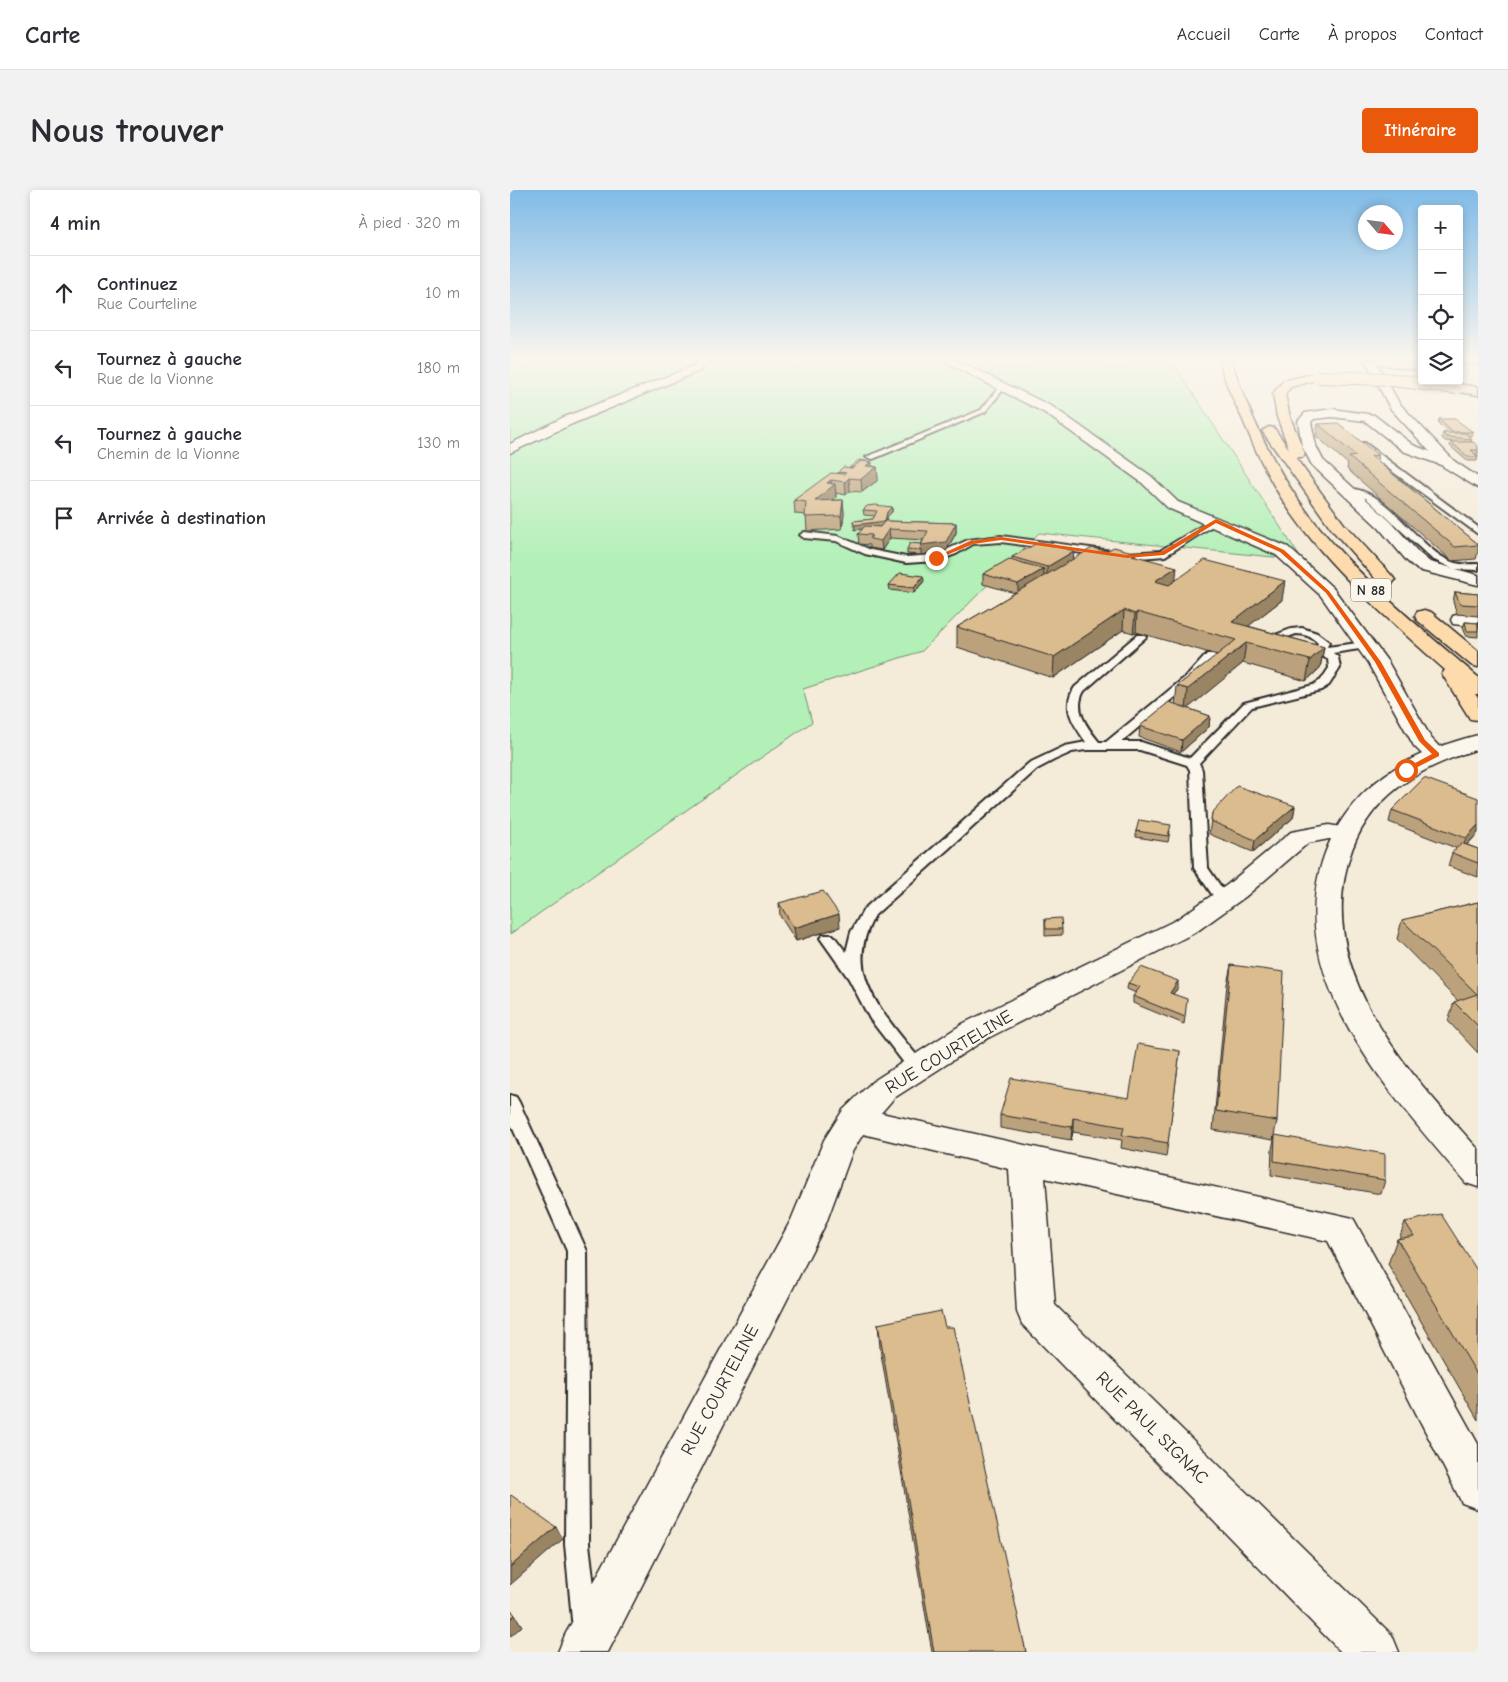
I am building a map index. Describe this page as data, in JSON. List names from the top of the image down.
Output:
{
  "streets": {
    "highway": ["N 88"],
    "street": ["RUE COURTELINE", "RUE PAUL SIGNAC"]
  },
  "north": "bottom right",
  "page": {
    "header": "Carte",
    "nav": [
      "Accueil",
      "Carte",
      "À propos",
      "Contact"
    ],
    "buttons": "Itinéraire",
    "title": "Nous trouver",
    "heading": ["4 min", "À pied · 320 m"],
    "map_buttons": ["+", "−"],
    "list": [
      ["Continuez", "Rue Courteline", "10 m"],
      ["Tournez à gauche", "Rue de la Vionne", "180 m"],
      ["Tournez à gauche", "Chemin de la Vionne", "130 m"],
      "Arrivée à destination"
    ]
  }
}
